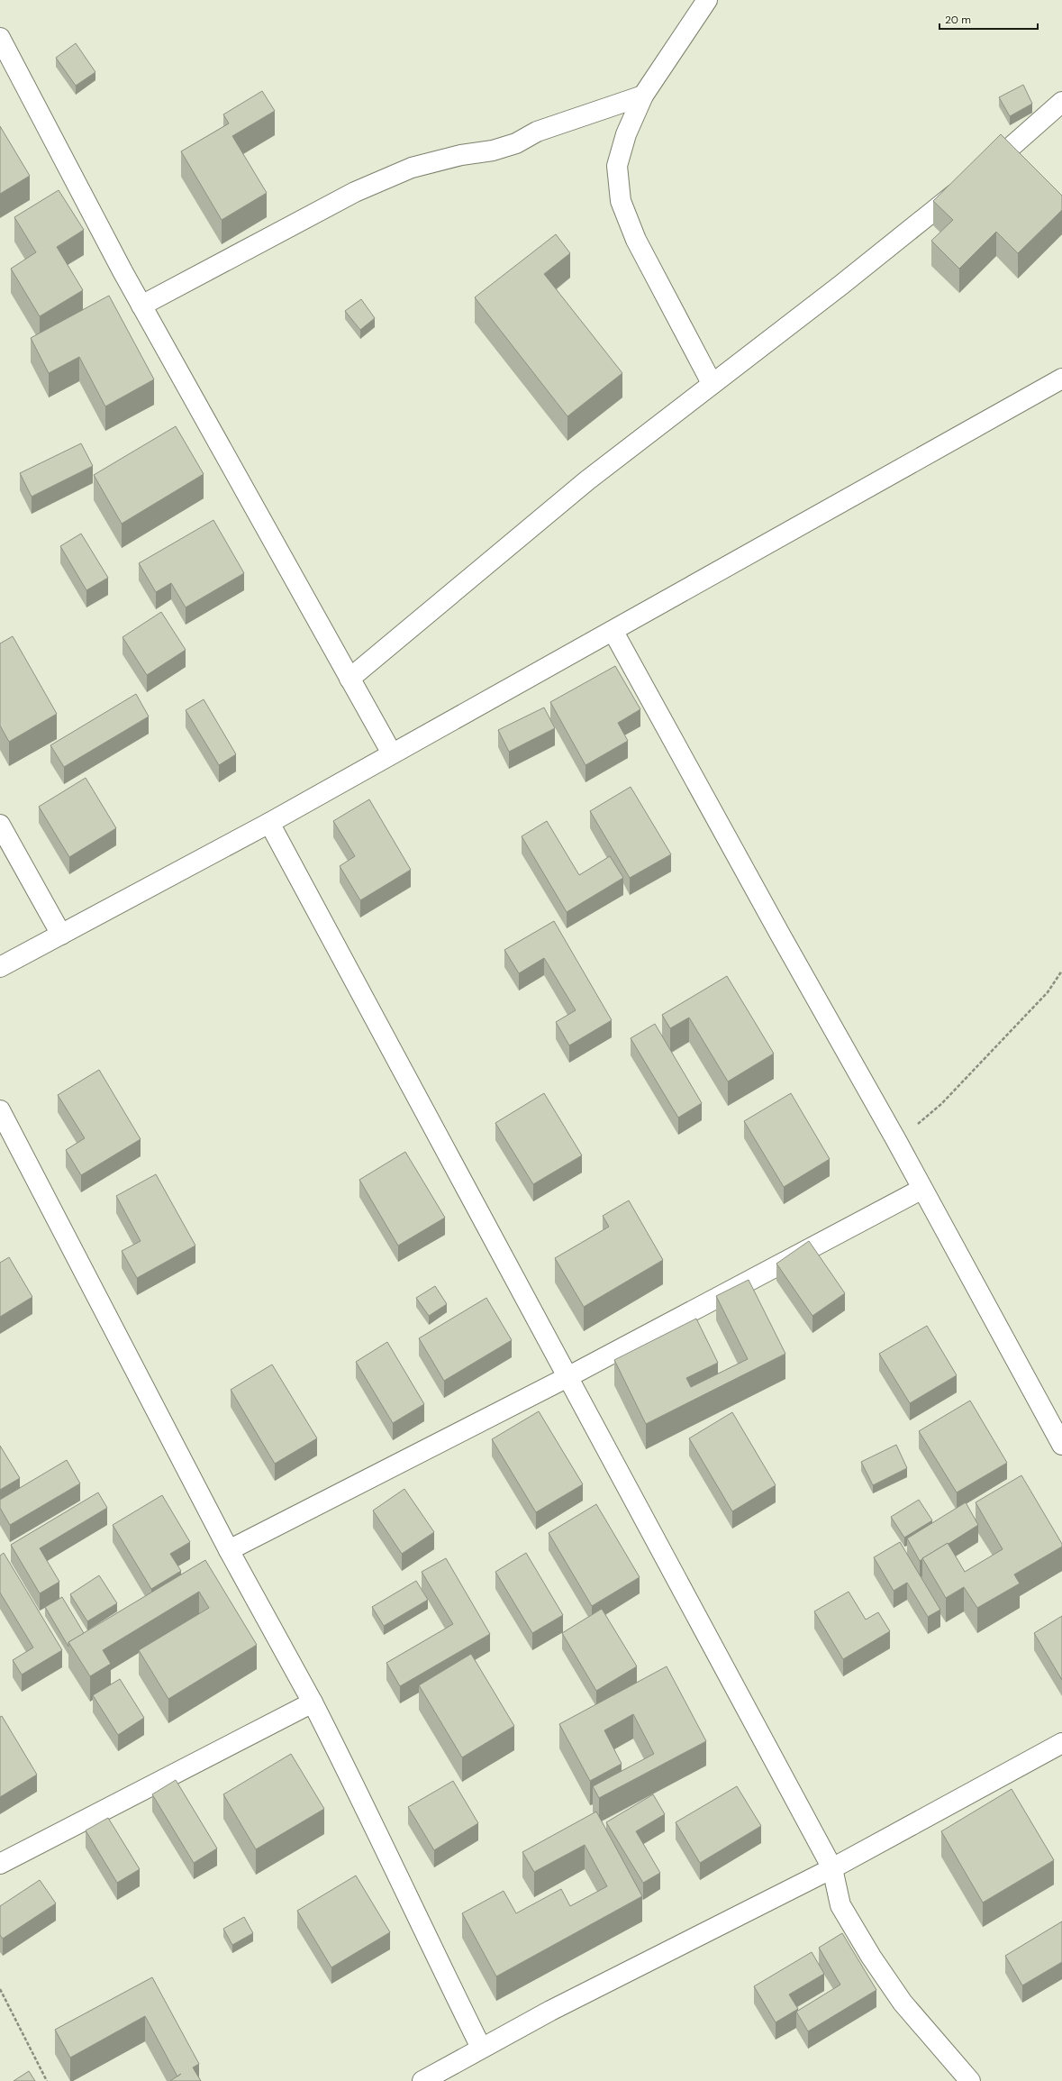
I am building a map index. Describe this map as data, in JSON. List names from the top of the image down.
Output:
{
  "scale_bar": "20 m"
}
